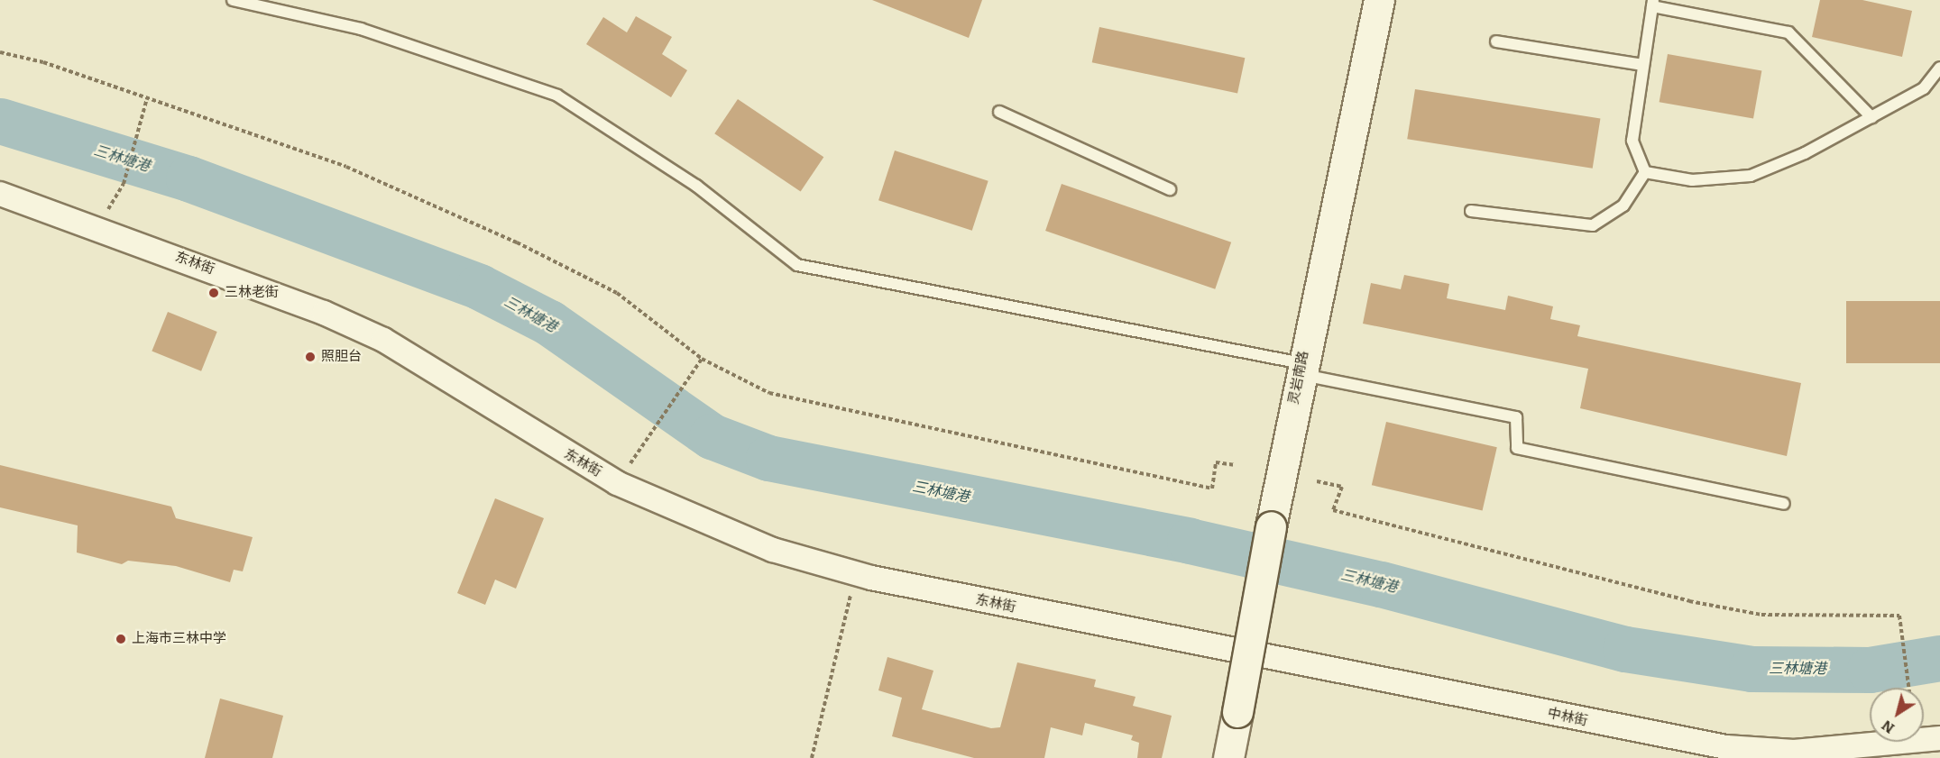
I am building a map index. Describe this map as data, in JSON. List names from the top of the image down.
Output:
{
  "streets": {
    "street": ["东林街", "灵岩南路", "中林街"]
  },
  "crossings": [
    ["东林街", "中林街"]
  ],
  "water": ["三林塘港"],
  "places": ["三林老街", "照胆台", "上海市三林中学"],
  "north": "bottom left"
}
